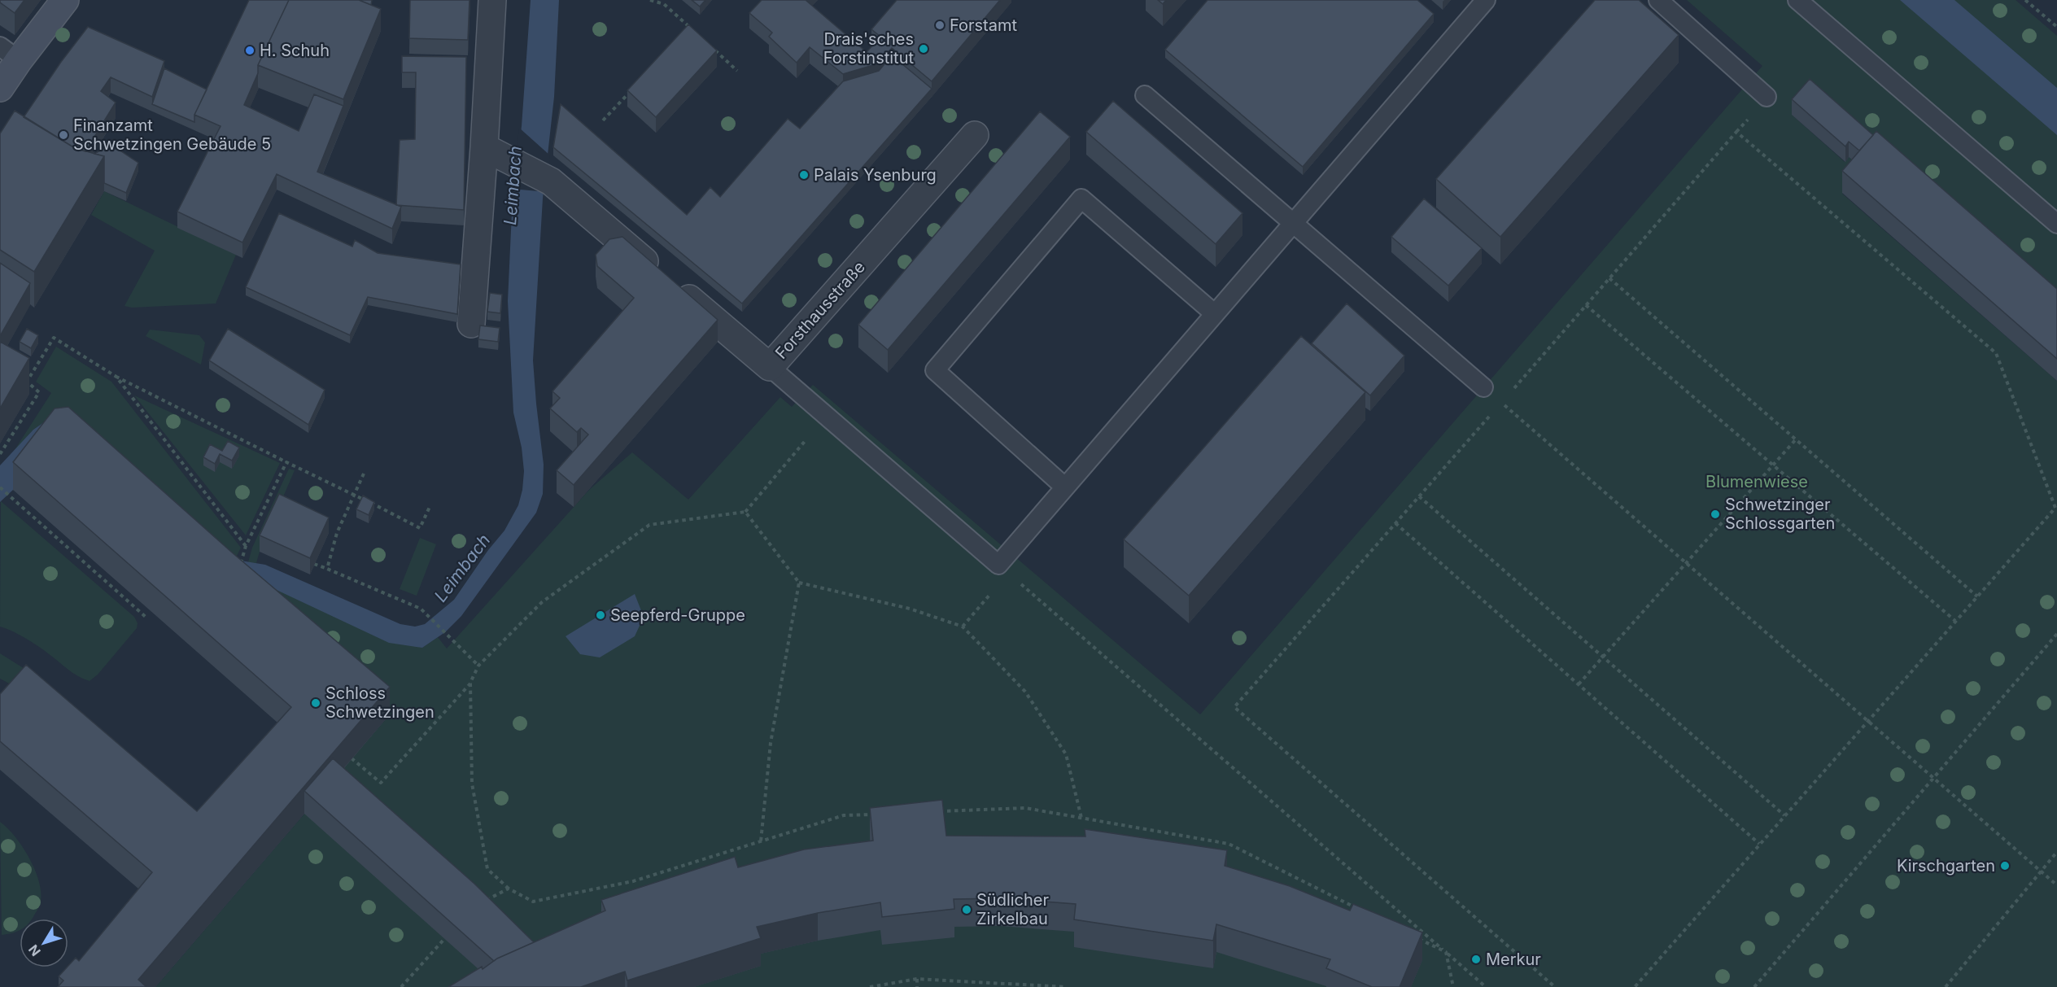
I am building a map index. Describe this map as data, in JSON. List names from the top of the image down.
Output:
{
  "streets": {
    "street": ["Forsthausstraße"]
  },
  "water": ["Leimbach"],
  "parks": ["Blumenwiese"],
  "places": [
    "Forstamt",
    "Drais'sches Forstinstitut",
    "H. Schuh",
    "Finanzamt Schwetzingen Gebäude 5",
    "Palais Ysenburg",
    "Schwetzinger Schlossgarten",
    "Seepferd-Gruppe",
    "Schloss Schwetzingen",
    "Kirschgarten",
    "Südlicher Zirkelbau",
    "Merkur"
  ],
  "north": "bottom left"
}
